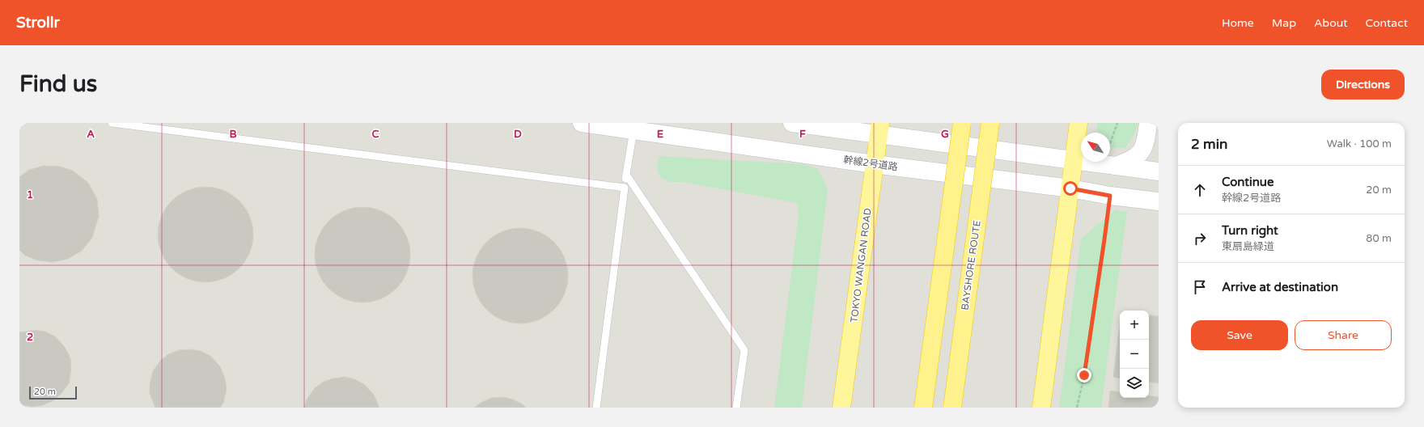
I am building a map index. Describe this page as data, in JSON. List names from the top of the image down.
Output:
{
  "streets": {
    "highway": ["TOKYO WANGAN ROAD", "BAYSHORE ROUTE"],
    "street": ["幹線2号道路"]
  },
  "crossings": [
    ["幹線2号道路", "TOKYO WANGAN ROAD"]
  ],
  "scale_bar": "20 m",
  "north": "top left",
  "page": {
    "header": "Strollr",
    "nav": [
      "Home",
      "Map",
      "About",
      "Contact"
    ],
    "buttons": [
      "Directions",
      ["Save", "Share"]
    ],
    "title": "Find us",
    "heading": ["2 min", "Walk · 100 m"],
    "list": [
      ["Continue", "幹線2号道路", "20 m"],
      ["Turn right", "東扇島緑道", "80 m"],
      "Arrive at destination"
    ],
    "map_buttons": ["+", "−"],
    "scale": "20 m"
  },
  "grid": {
    "columns": [
      "A",
      "B",
      "C",
      "D",
      "E",
      "F",
      "G"
    ],
    "rows": ["1", "2"]
  }
}
